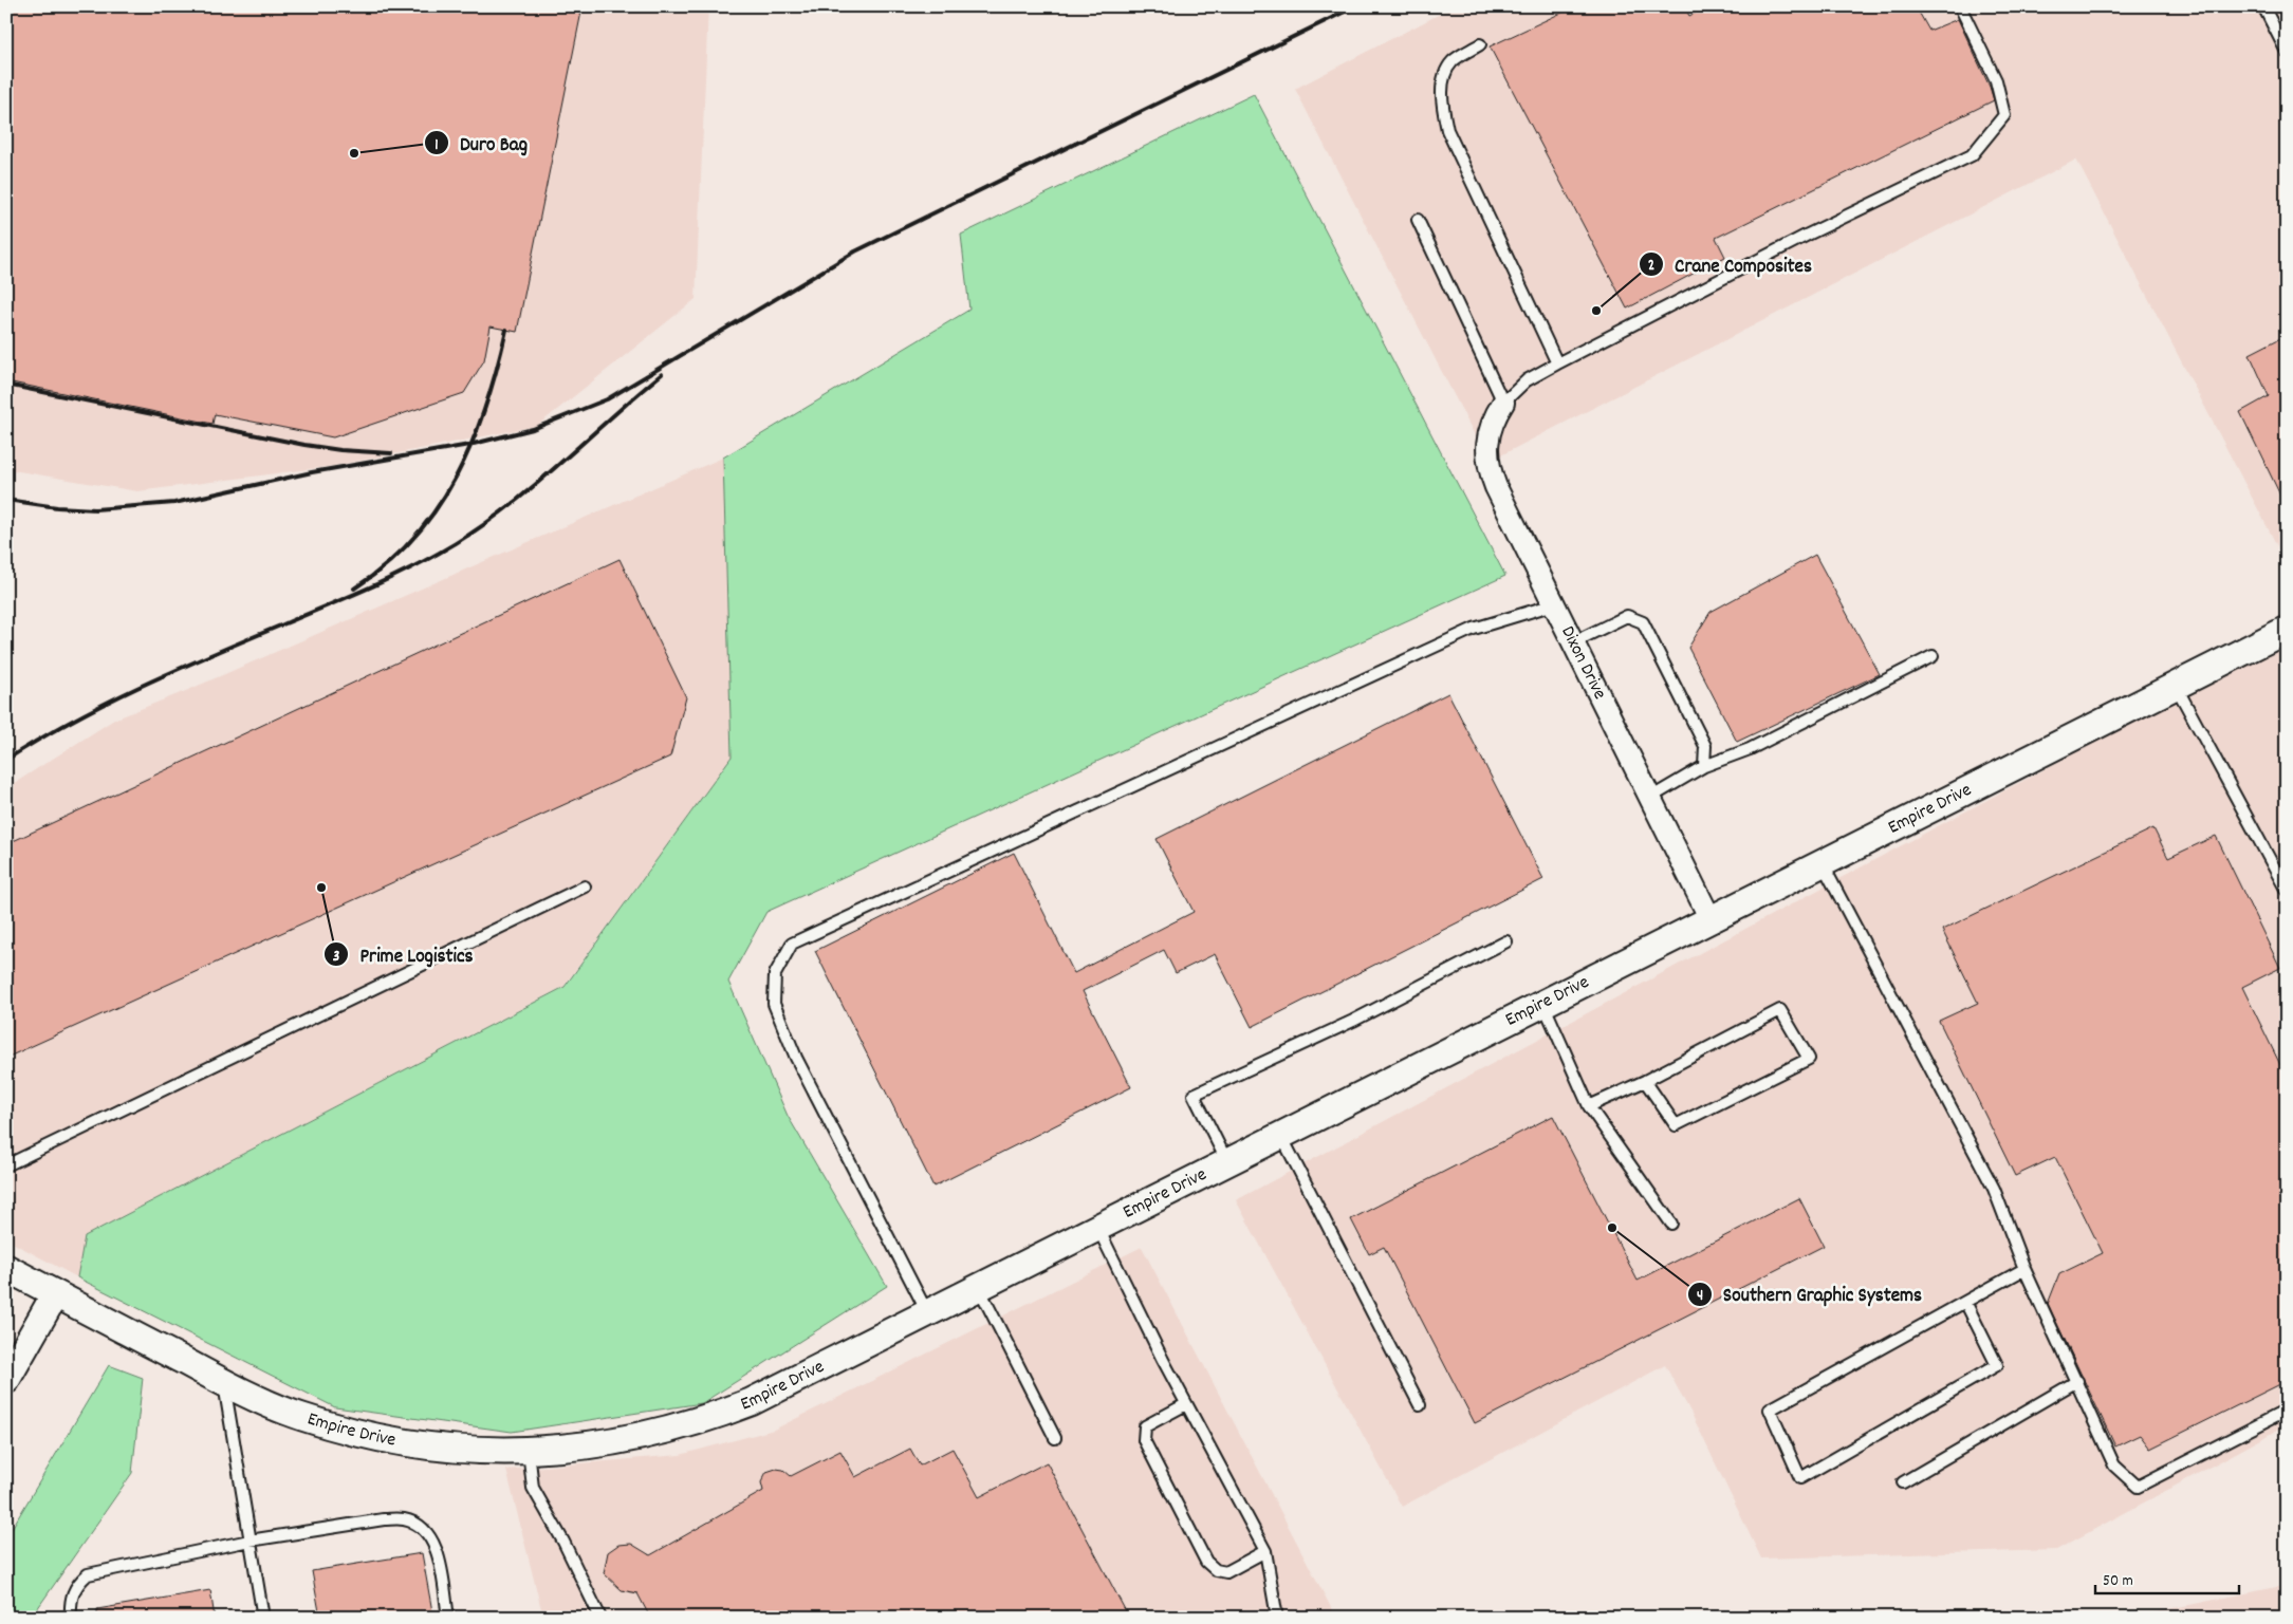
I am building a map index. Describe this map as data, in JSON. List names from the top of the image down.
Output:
{
  "streets": {
    "street": ["Dixon Drive", "Empire Drive"]
  },
  "crossings": [
    ["Dixon Drive", "Empire Drive"]
  ],
  "places": [
    "Duro Bag",
    "Crane Composites",
    "Prime Logistics",
    "Southern Graphic Systems"
  ],
  "scale_bar": "50 m"
}
